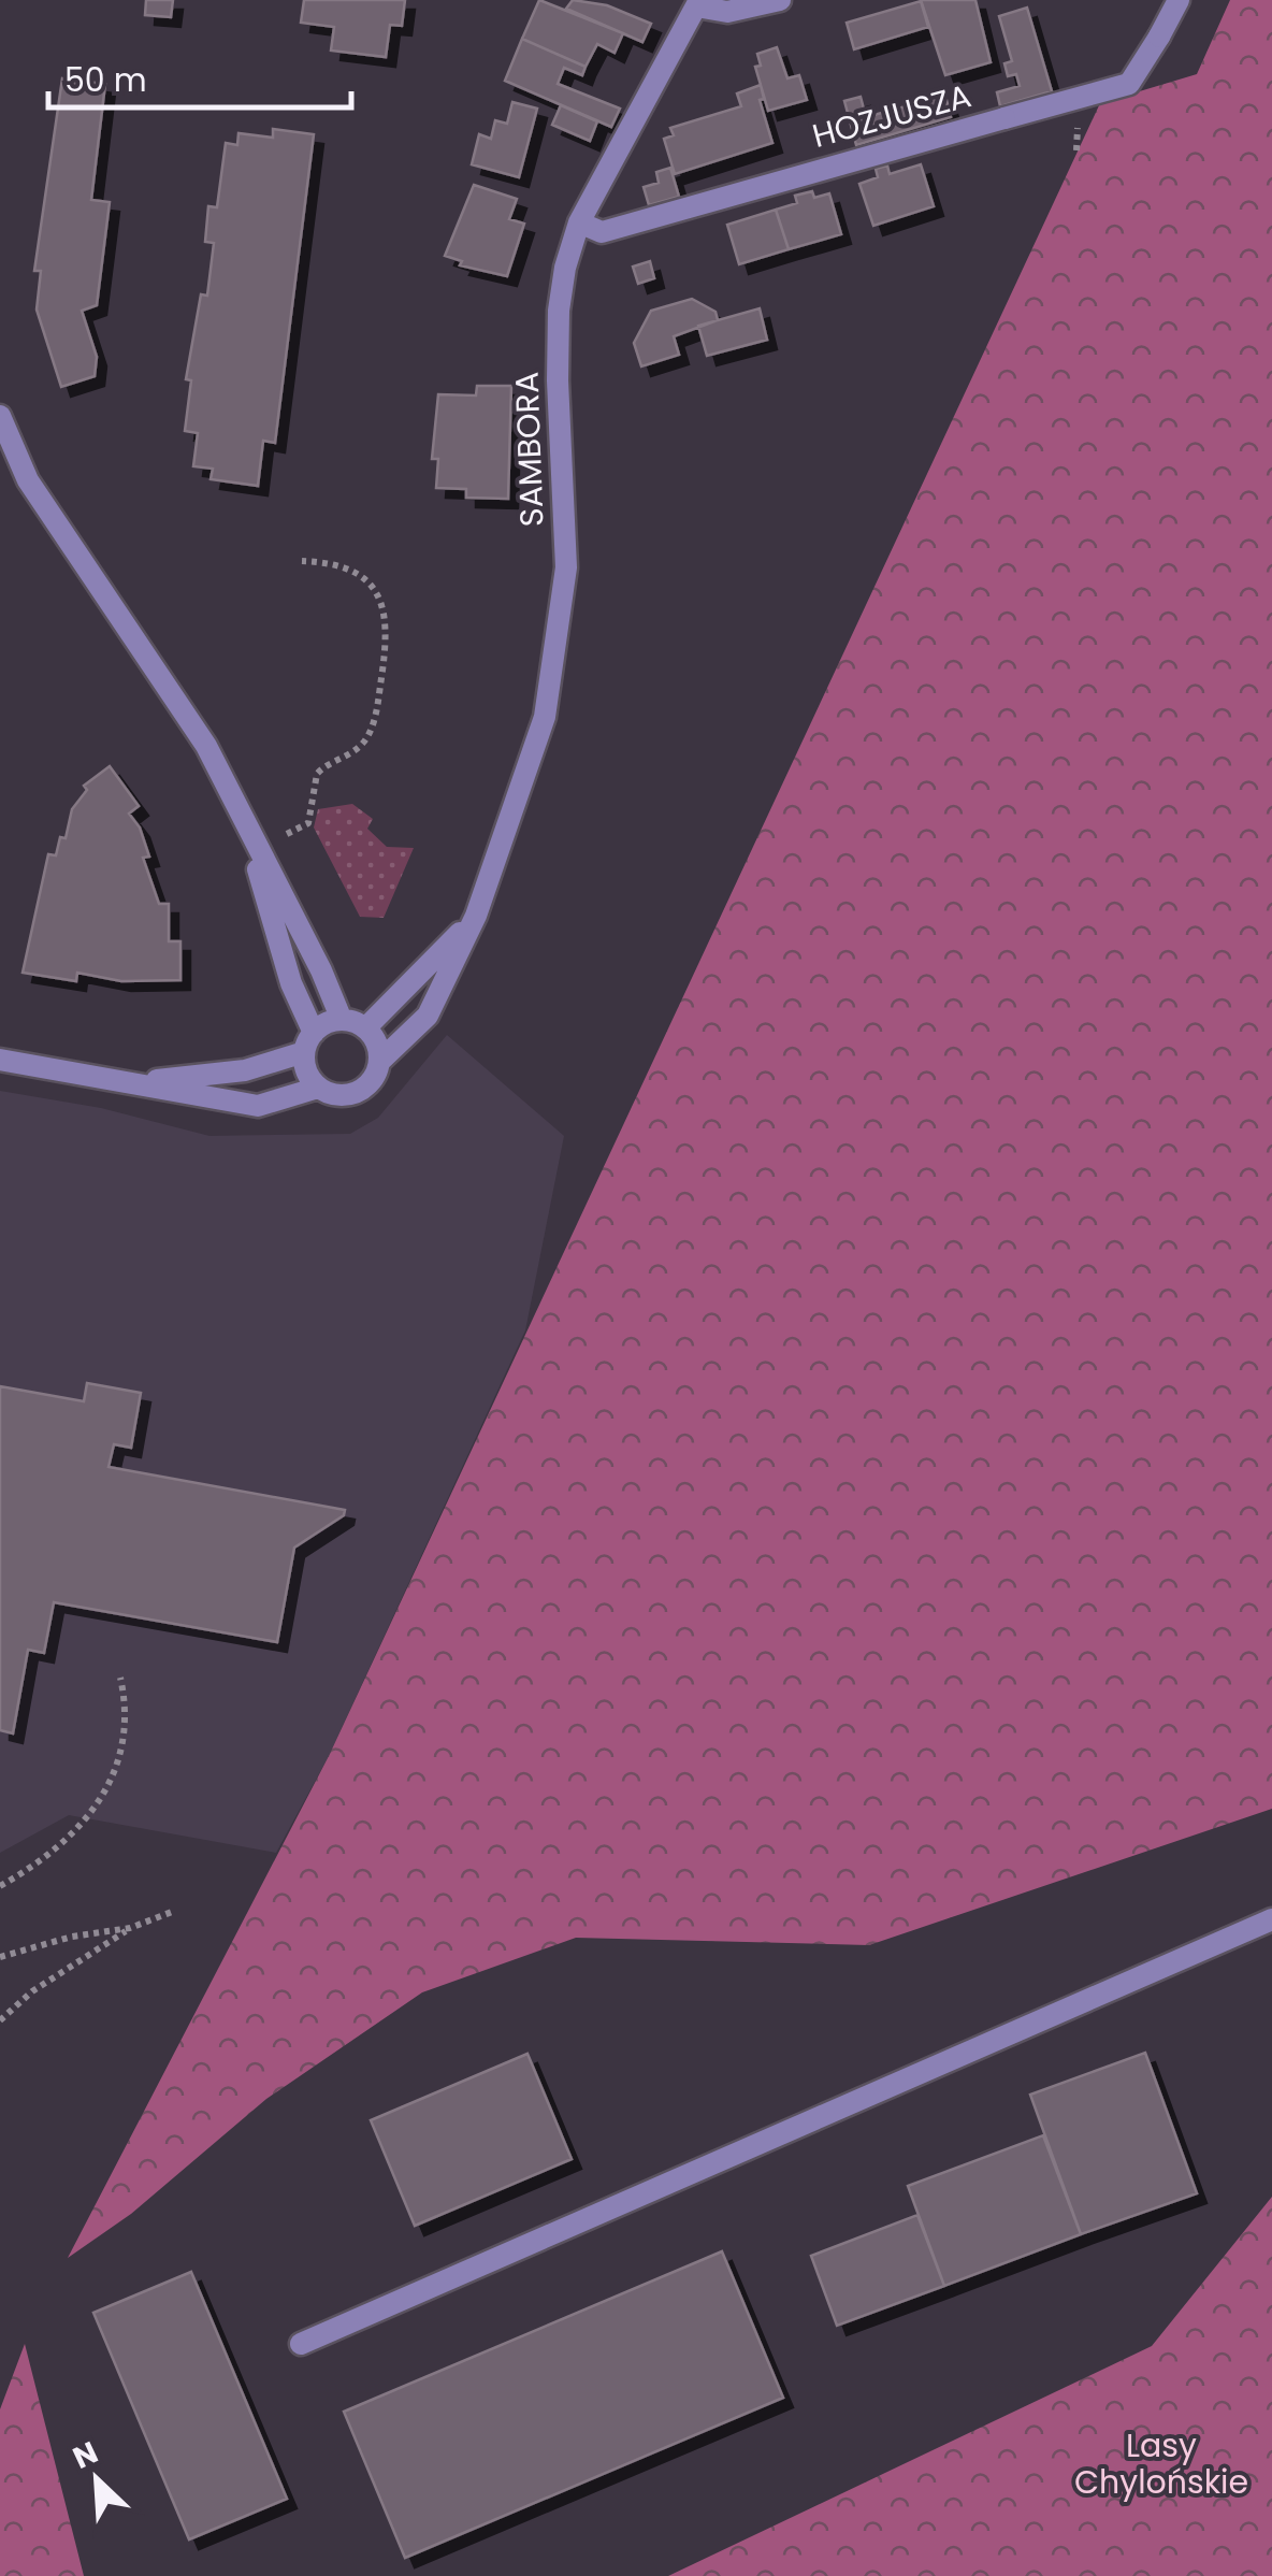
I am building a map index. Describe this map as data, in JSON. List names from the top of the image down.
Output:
{
  "streets": {
    "street": ["HOZJUSZA", "SAMBORA"]
  },
  "crossings": [
    ["HOZJUSZA", "SAMBORA"]
  ],
  "parks": ["Lasy Chylońskie"],
  "scale_bar": "50 m",
  "north": "top left"
}
